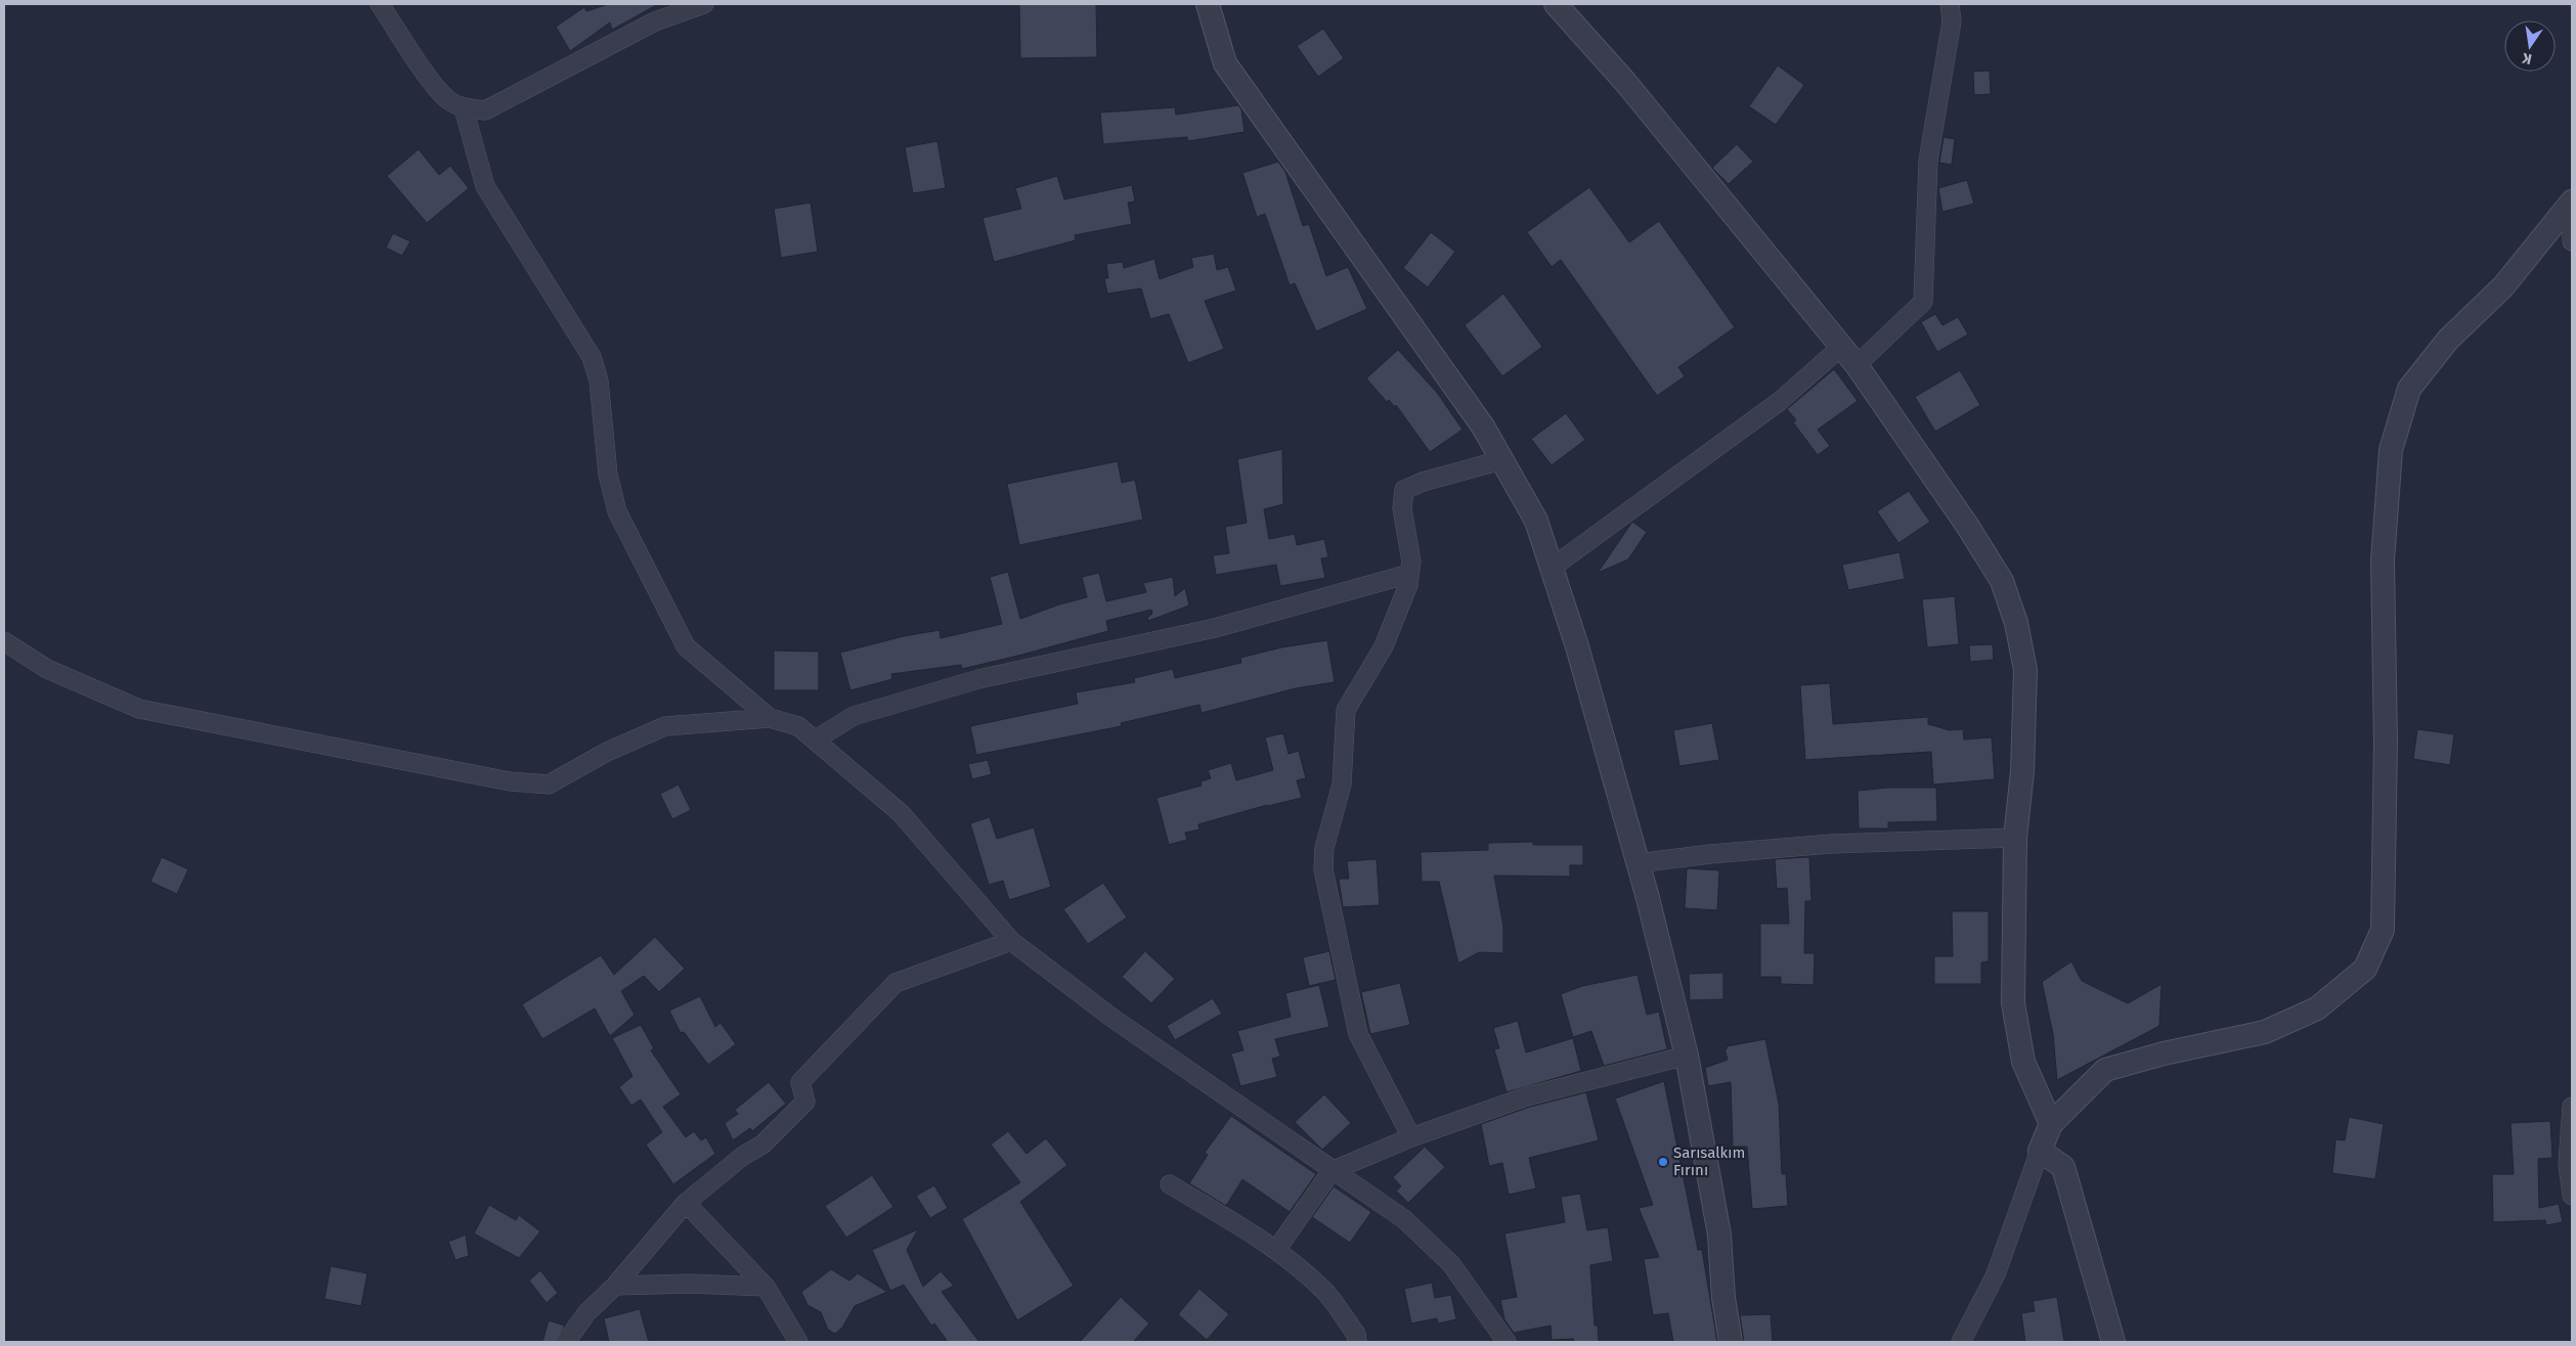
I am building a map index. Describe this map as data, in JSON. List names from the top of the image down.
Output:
{
  "places": ["Sarısalkım Fırını"],
  "north": "bottom"
}
